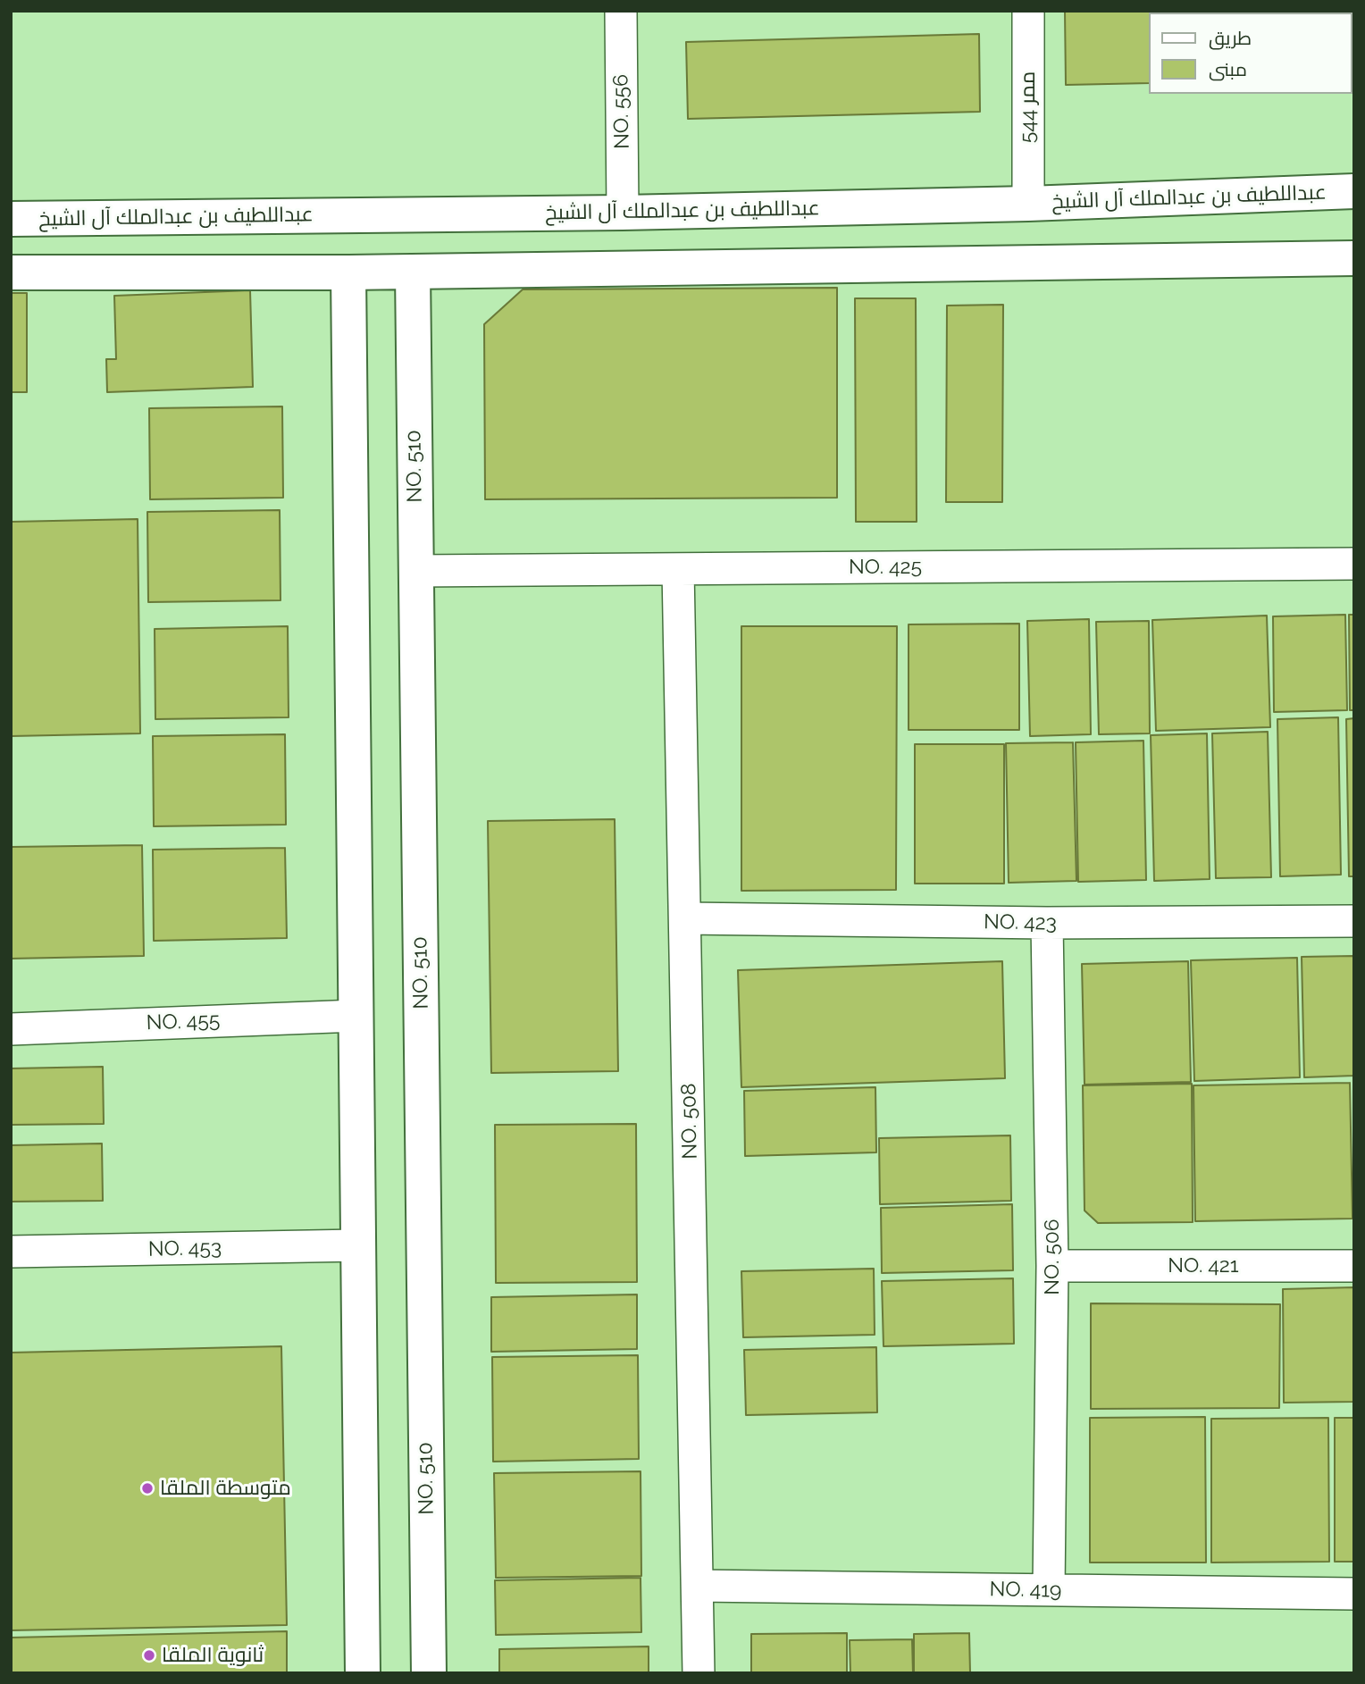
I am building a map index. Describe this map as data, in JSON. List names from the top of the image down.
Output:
{
  "streets": {
    "street": [
      "ممر 544",
      "NO. 556",
      "عبداللطيف بن عبدالملك آل الشيخ",
      "NO. 510",
      "NO. 425",
      "NO. 423",
      "NO. 455",
      "NO. 508",
      "NO. 453",
      "NO. 506",
      "NO. 421",
      "NO. 419"
    ]
  },
  "crossings": [
    ["ممر 544", "عبداللطيف بن عبدالملك آل الشيخ"],
    ["NO. 556", "عبداللطيف بن عبدالملك آل الشيخ"],
    ["NO. 510", "NO. 425"],
    ["NO. 425", "NO. 508"],
    ["NO. 423", "NO. 508"],
    ["NO. 423", "NO. 506"],
    ["NO. 508", "NO. 419"],
    ["NO. 506", "NO. 421"],
    ["NO. 506", "NO. 419"]
  ],
  "places": ["متوسطة الملقا", "ثانوية الملقا"],
  "legend": ["طريق", "مبنى"]
}
